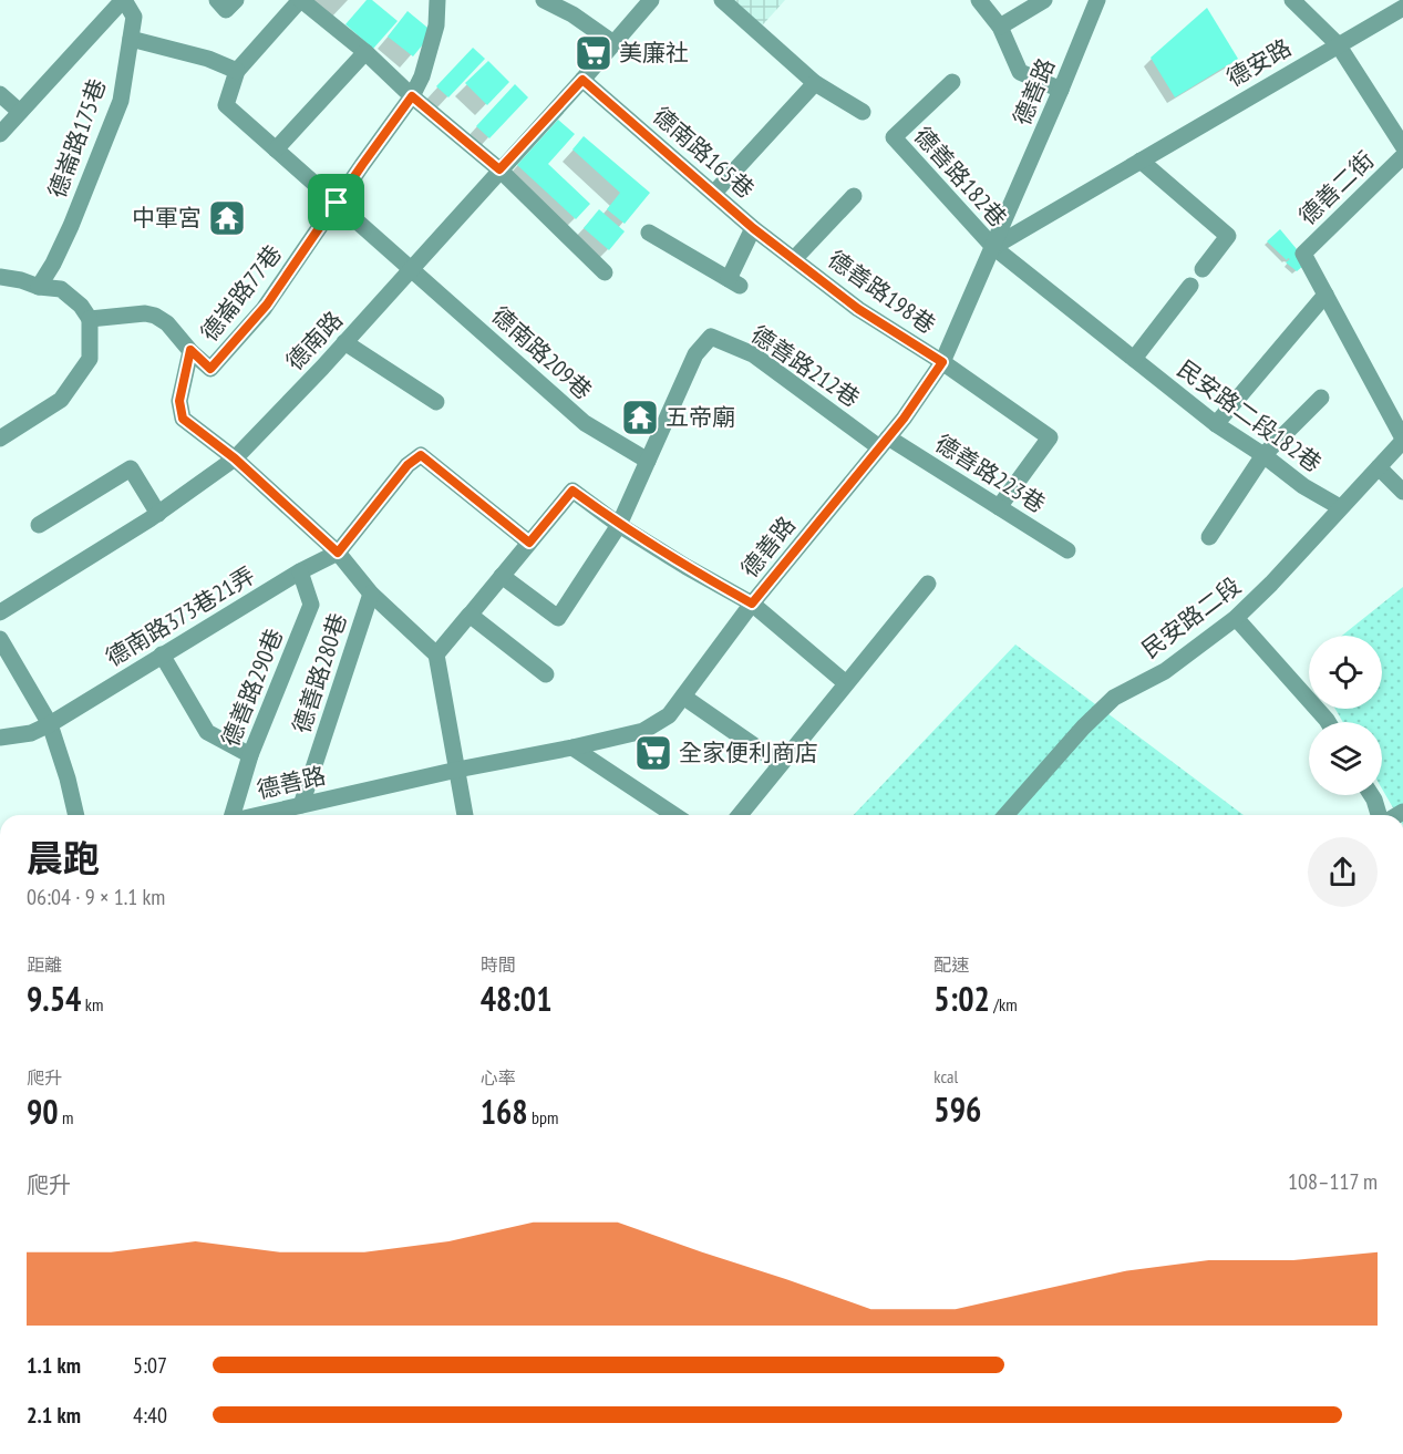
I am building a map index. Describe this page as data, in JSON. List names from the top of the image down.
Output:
{
  "streets": {
    "street": [
      "德安路",
      "德善路",
      "德崙路175巷",
      "德南路165巷",
      "德善路182巷",
      "德善二街",
      "德善路198巷",
      "德崙路77巷",
      "德南路",
      "德南路209巷",
      "德善路212巷",
      "民安路二段182巷",
      "德善路223巷",
      "德南路373巷21弄",
      "民安路二段",
      "德善路280巷",
      "德善路290巷"
    ]
  },
  "crossings": [
    ["德安路", "德善路"],
    ["德安路", "德善路182巷"],
    ["德安路", "德善二街"],
    ["德安路", "民安路二段182巷"],
    ["德善路", "德善路182巷"],
    ["德善路", "德善路198巷"],
    ["德善路", "德善路212巷"],
    ["德善路", "民安路二段182巷"],
    ["德善路", "德善路223巷"],
    ["德善路", "德善路280巷"],
    ["德南路165巷", "德善路198巷"],
    ["德南路165巷", "德南路"],
    ["德善路182巷", "民安路二段182巷"],
    ["德善路198巷", "德善路223巷"],
    ["德崙路77巷", "德南路209巷"],
    ["德南路", "德南路209巷"],
    ["德南路209巷", "德善路212巷"],
    ["德善路212巷", "德善路223巷"],
    ["民安路二段182巷", "民安路二段"],
    ["德南路373巷21弄", "德善路290巷"]
  ],
  "places": {
    "supermarket": ["美廉社", "全家便利商店"],
    "temple": ["中軍宮", "五帝廟"]
  },
  "page": {
    "heading": ["晨跑", "06:04 · 9 × 1.1 km"],
    "stats": [
      ["距離", "9.54 km"],
      ["時間", "48:01"],
      ["配速", "5:02 /km"],
      ["爬升", "90 m"],
      ["心率", "168 bpm"],
      ["kcal", "596"]
    ],
    "chart": ["爬升", "108–117 m"],
    "list": [
      {
        "name": "1.1 km",
        "note": "5:07"
      },
      {
        "name": "2.1 km",
        "note": "4:40"
      }
    ]
  }
}
